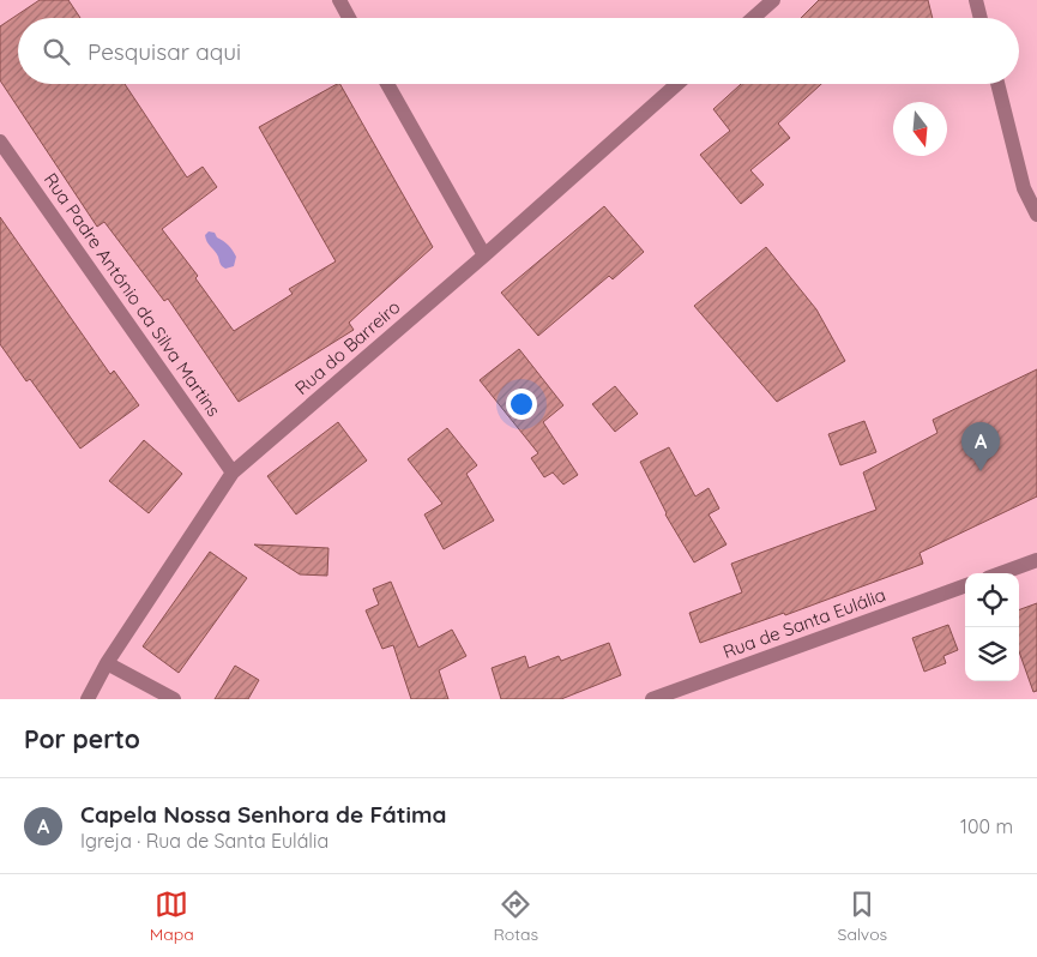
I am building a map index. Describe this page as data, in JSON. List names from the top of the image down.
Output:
{
  "streets": {
    "street": ["Rua Padre António da Silva Martins", "Rua do Barreiro", "Rua de Santa Eulália"]
  },
  "crossings": [
    ["Rua Padre António da Silva Martins", "Rua do Barreiro"]
  ],
  "north": "bottom",
  "page": {
    "search": "Pesquisar aqui",
    "pins": "A",
    "heading": "Por perto",
    "list": [
      {
        "mark": "A",
        "name": "Capela Nossa Senhora de Fátima",
        "note": "Igreja · Rua de Santa Eulália",
        "value": "100 m"
      }
    ],
    "nav": ["Mapa", "Rotas", "Salvos"]
  }
}
